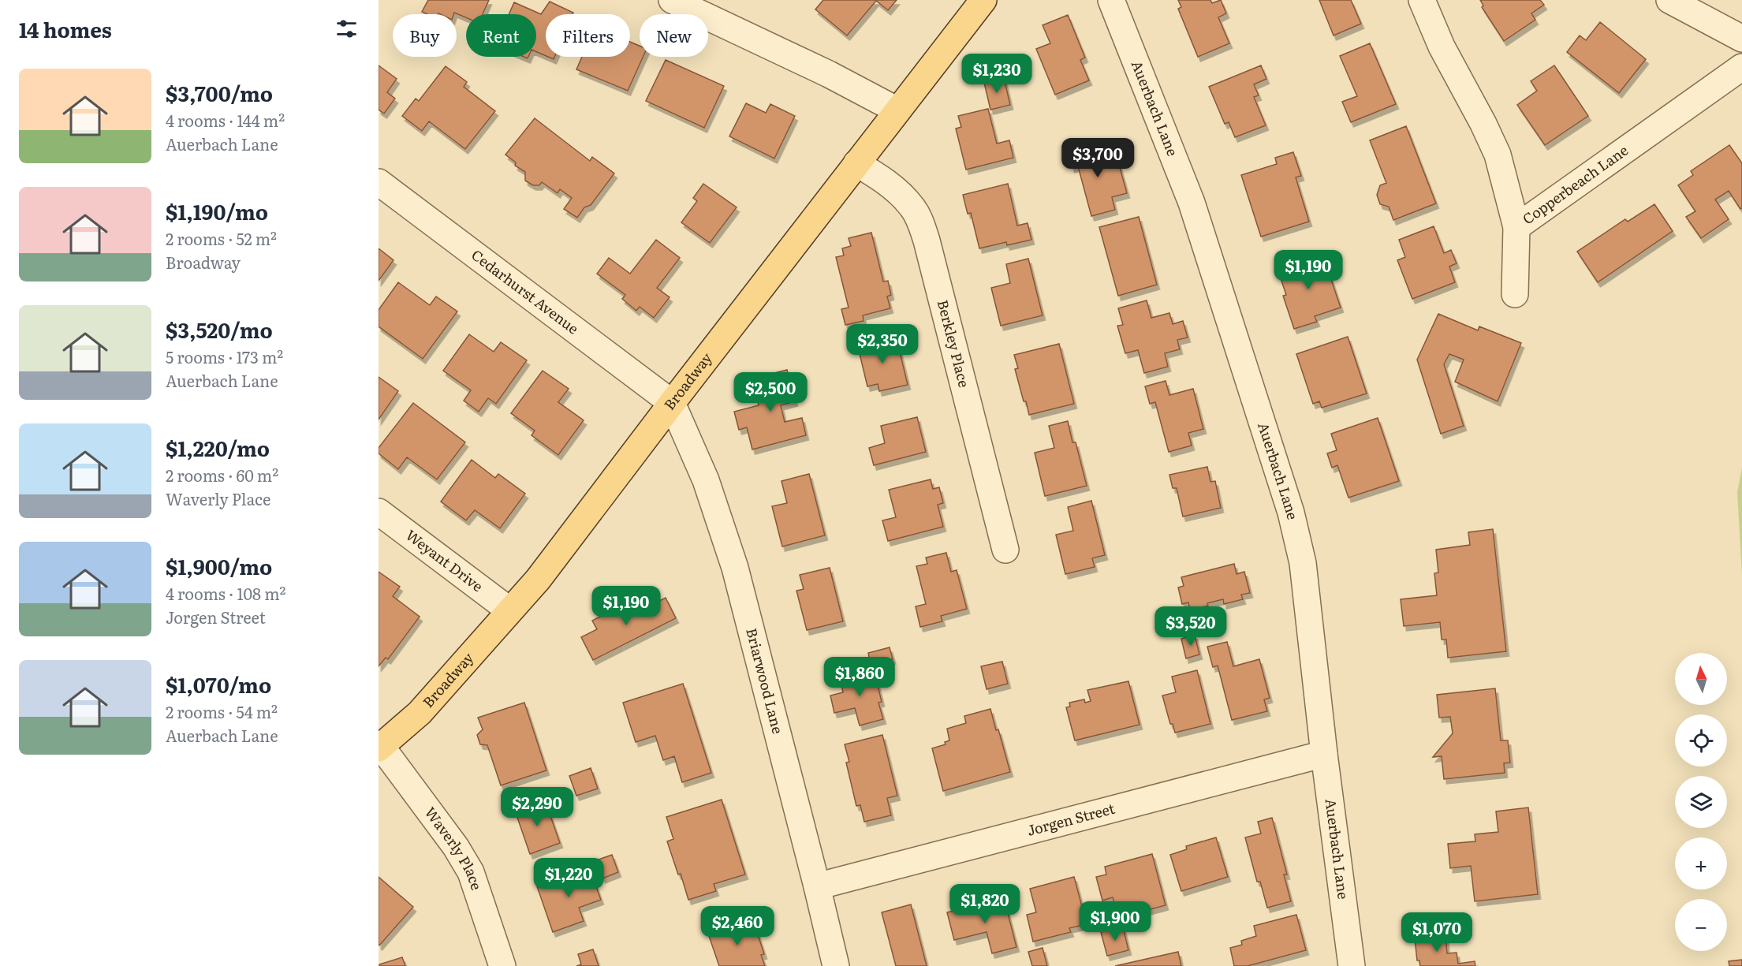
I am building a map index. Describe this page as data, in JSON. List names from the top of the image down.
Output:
{
  "streets": {
    "main road": ["Broadway"],
    "street": [
      "Auerbach Lane",
      "Copperbeach Lane",
      "Cedarhurst Avenue",
      "Berkley Place",
      "Weyant Drive",
      "Briarwood Lane",
      "Jorgen Street",
      "Waverly Place"
    ]
  },
  "crossings": [
    ["Auerbach Lane", "Jorgen Street"],
    ["Cedarhurst Avenue", "Broadway"],
    ["Cedarhurst Avenue", "Briarwood Lane"],
    ["Berkley Place", "Broadway"],
    ["Broadway", "Weyant Drive"],
    ["Broadway", "Briarwood Lane"],
    ["Broadway", "Waverly Place"],
    ["Briarwood Lane", "Jorgen Street"]
  ],
  "north": "top",
  "page": {
    "heading": "14 homes",
    "chip": [
      "Buy",
      "Rent",
      "Filters",
      "New"
    ],
    "price": [
      "$1,230",
      "$3,700",
      "$1,190",
      "$2,350",
      "$2,500",
      "$1,190",
      "$3,520",
      "$1,860",
      "$2,290",
      "$1,220",
      "$1,820",
      "$1,900",
      "$2,460",
      "$1,070"
    ],
    "list": [
      {
        "name": "$3,700/mo",
        "note": "4 rooms · 144 m² · Auerbach Lane"
      },
      {
        "name": "$1,190/mo",
        "note": "2 rooms · 52 m² · Broadway"
      },
      {
        "name": "$3,520/mo",
        "note": "5 rooms · 173 m² · Auerbach Lane"
      },
      {
        "name": "$1,220/mo",
        "note": "2 rooms · 60 m² · Waverly Place"
      },
      {
        "name": "$1,900/mo",
        "note": "4 rooms · 108 m² · Jorgen Street"
      },
      {
        "name": "$1,070/mo",
        "note": "2 rooms · 54 m² · Auerbach Lane"
      }
    ],
    "map_buttons": ["+", "−"]
  }
}
